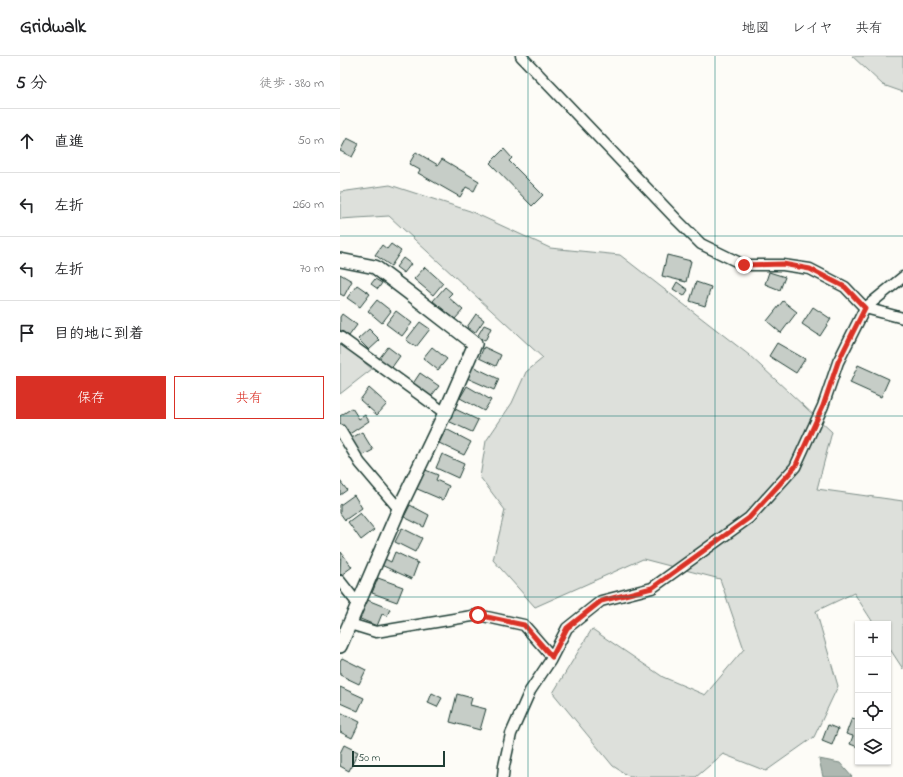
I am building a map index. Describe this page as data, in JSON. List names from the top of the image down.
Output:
{
  "scale_bar": "50 m",
  "page": {
    "header": "Gridwalk",
    "nav": ["地図", "レイヤ", "共有"],
    "heading": ["5 分", "徒歩 · 380 m"],
    "list": [
      ["直進", "50 m"],
      ["左折", "260 m"],
      ["左折", "70 m"],
      "目的地に到着"
    ],
    "buttons": ["保存", "共有"],
    "map_buttons": ["+", "−"],
    "scale": "50 m"
  }
}
